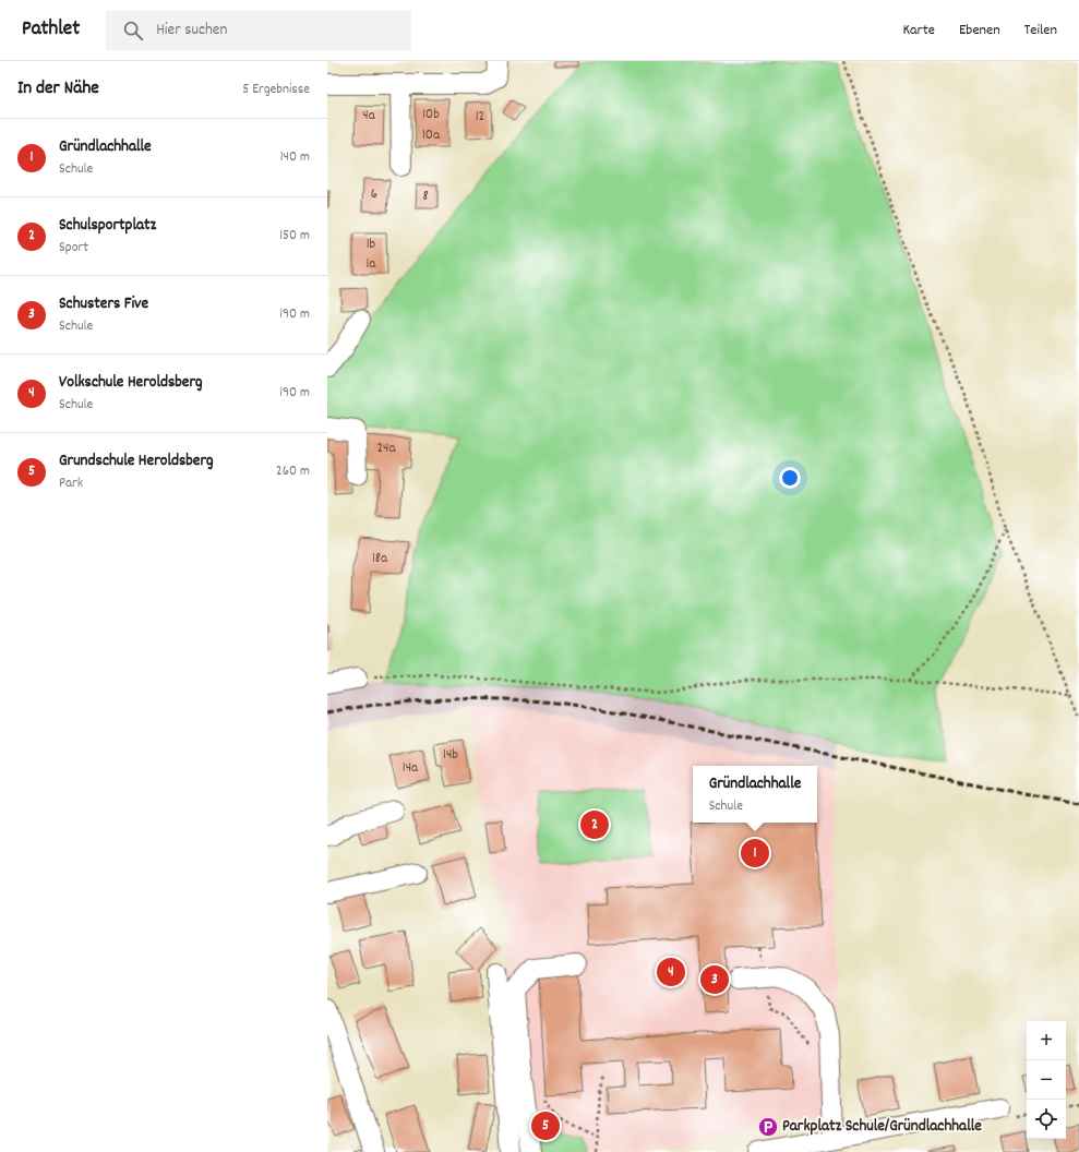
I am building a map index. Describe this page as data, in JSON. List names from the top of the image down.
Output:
{
  "places": {
    "parking": ["Parkplatz Schule/Gründlachhalle"]
  },
  "house_numbers": [
    "10b",
    "4a",
    "12",
    "10a",
    "6",
    "8",
    "1b",
    "1a",
    "24a",
    "18a",
    "14b",
    "14a"
  ],
  "page": {
    "header": "Pathlet",
    "search": "Hier suchen",
    "nav": ["Karte", "Ebenen", "Teilen"],
    "heading": ["In der Nähe", "5 Ergebnisse"],
    "list": [
      {
        "mark": "1",
        "name": "Gründlachhalle",
        "note": "Schule",
        "value": "140 m"
      },
      {
        "mark": "2",
        "name": "Schulsportplatz",
        "note": "Sport",
        "value": "150 m"
      },
      {
        "mark": "3",
        "name": "Schusters Five",
        "note": "Schule",
        "value": "190 m"
      },
      {
        "mark": "4",
        "name": "Volkschule Heroldsberg",
        "note": "Schule",
        "value": "190 m"
      },
      {
        "mark": "5",
        "name": "Grundschule Heroldsberg",
        "note": "Park",
        "value": "260 m"
      }
    ],
    "popup": ["Gründlachhalle", "Schule"],
    "pins": [
      "2",
      "1",
      "4",
      "3",
      "5"
    ],
    "map_buttons": ["+", "−"]
  }
}
